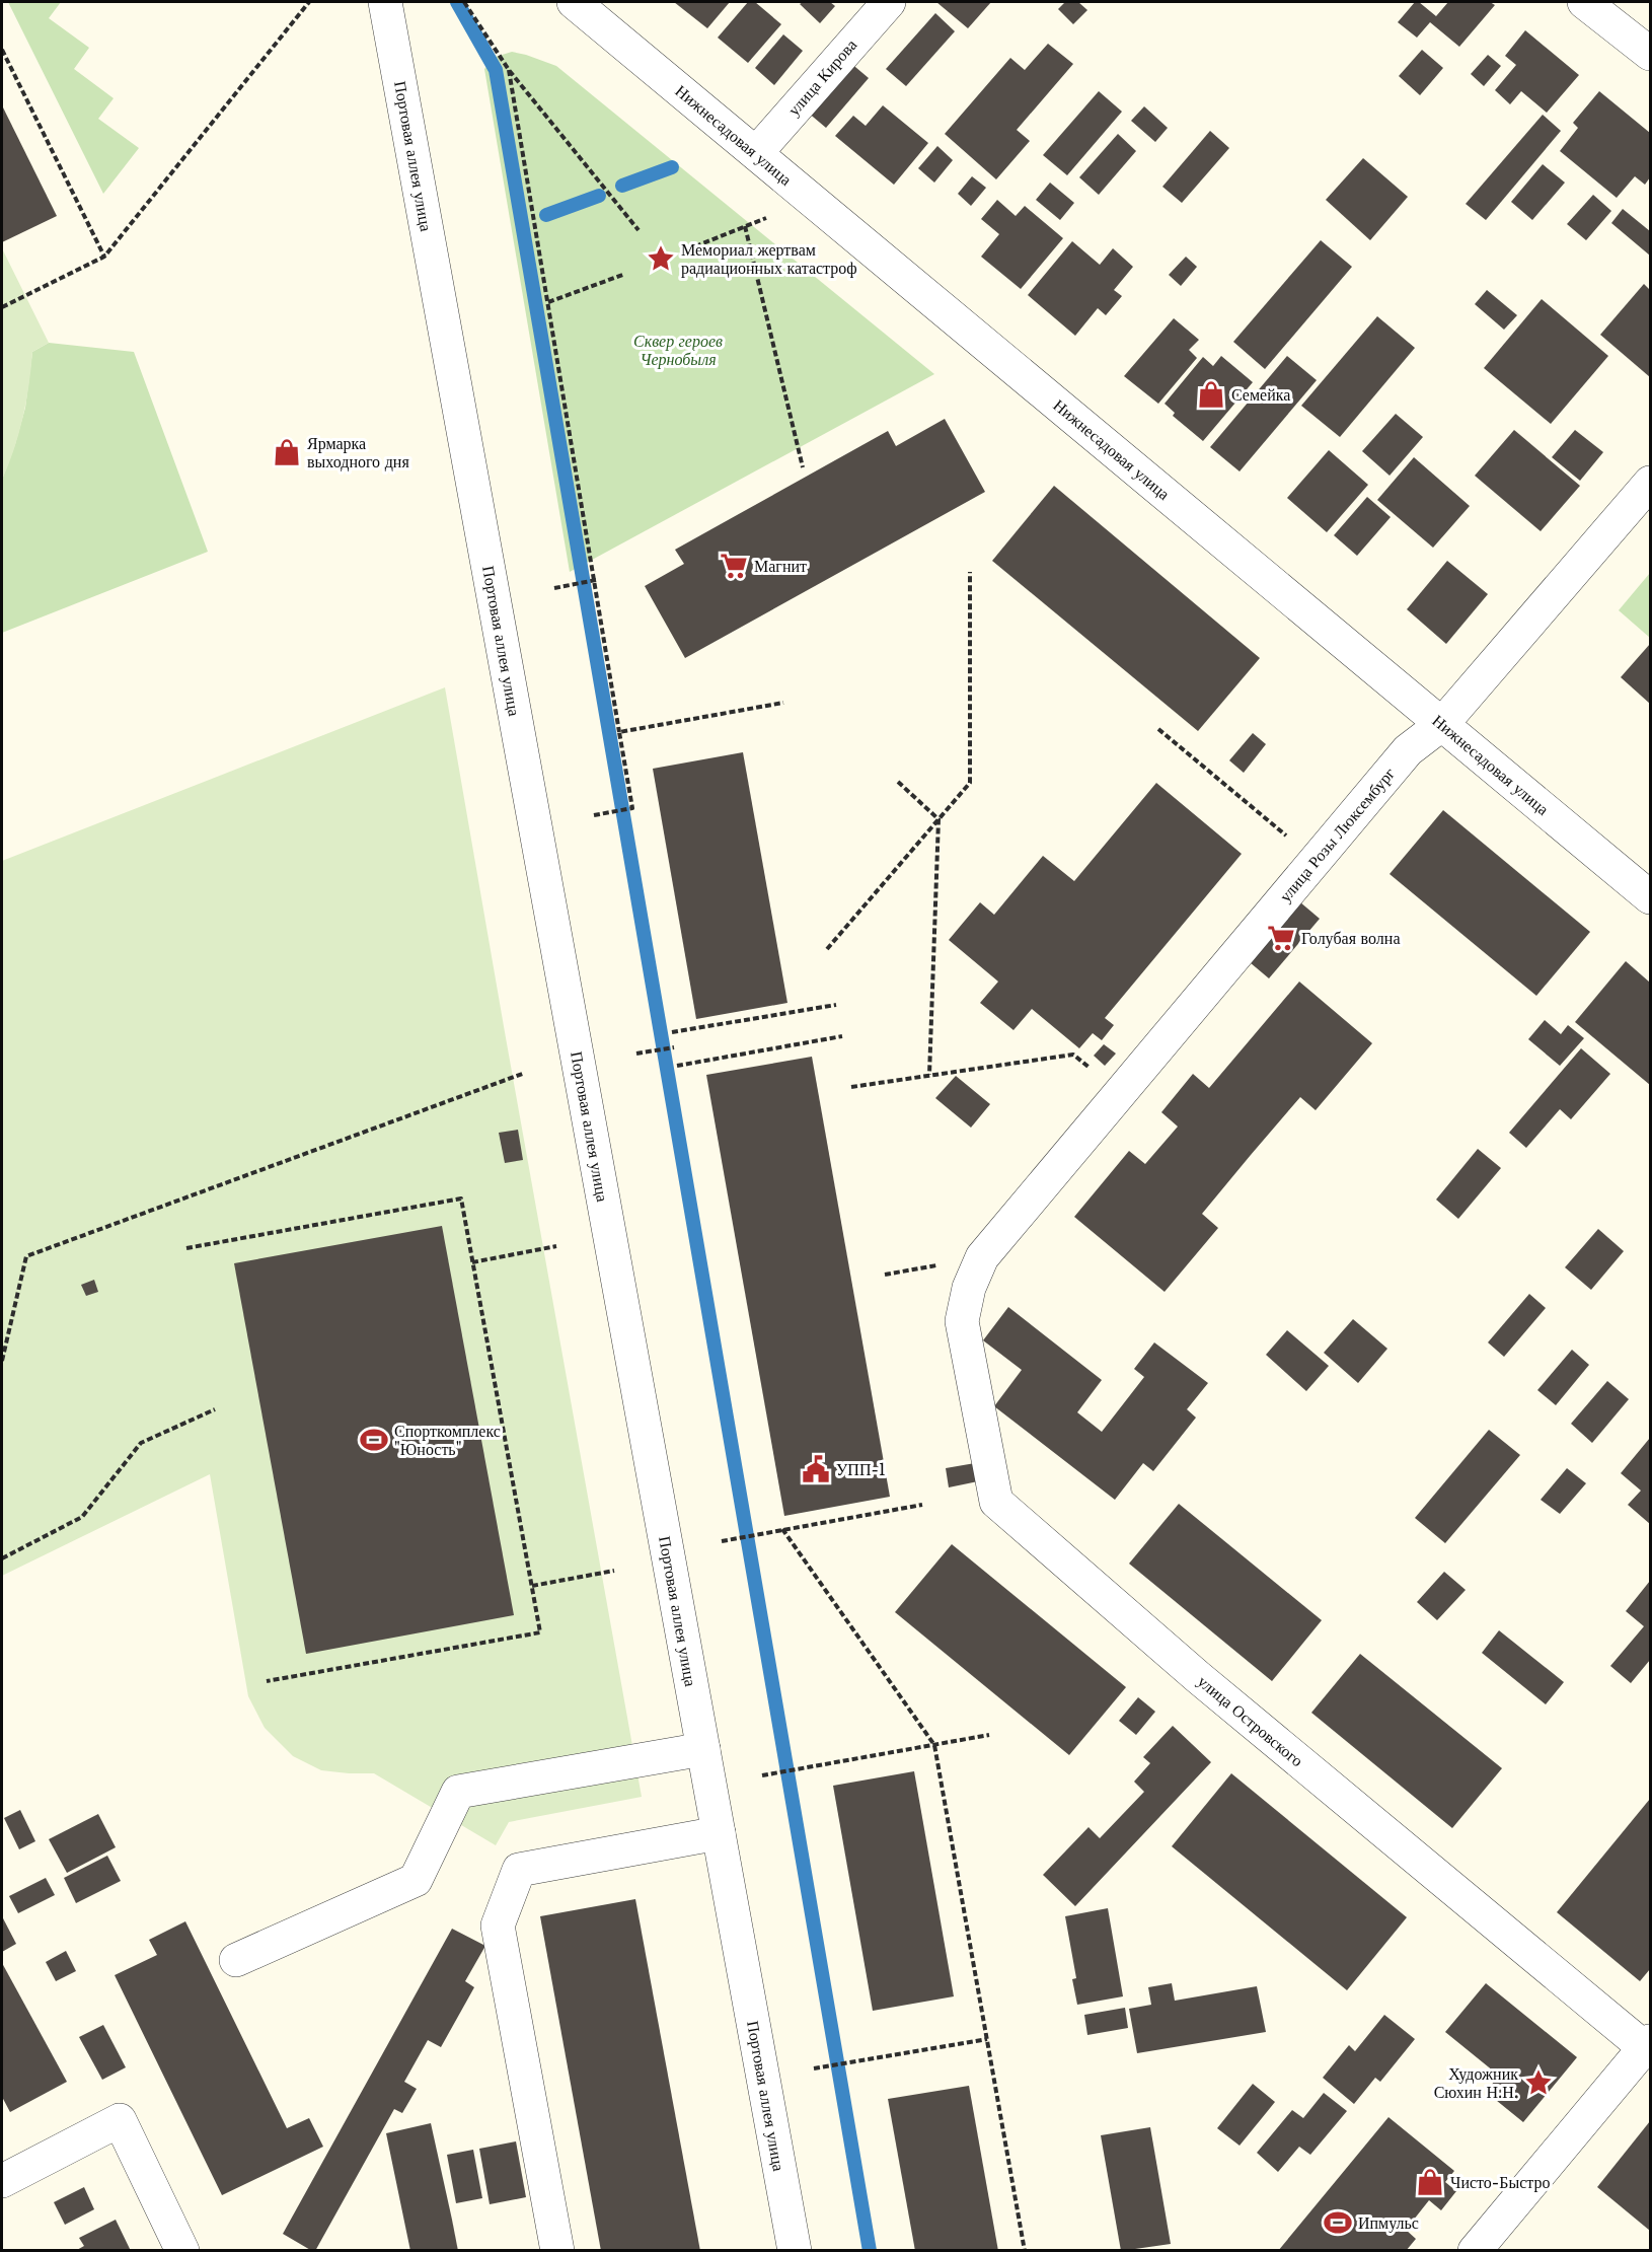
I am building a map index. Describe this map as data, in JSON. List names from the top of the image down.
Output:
{
  "streets": {
    "street": [
      "улица Кирова",
      "Нижнесадовая улица",
      "Портовая аллея улица",
      "улица Розы Люксембург",
      "улица Островского"
    ]
  },
  "crossings": [
    ["улица Кирова", "Нижнесадовая улица"],
    ["Нижнесадовая улица", "улица Розы Люксембург"],
    ["улица Розы Люксембург", "улица Островского"]
  ],
  "parks": ["Сквер героев Чернобыля"],
  "places": {
    "place": ["Мемориал жертвам радиационных катастроф", "Художник Сюхин Н.Н."],
    "shop": ["Семейка", "Ярмарка выходного дня", "Чисто-Быстро"],
    "supermarket": ["Магнит", "Голубая волна"],
    "sports": ["Спорткомплекс \"Юность\"", "Ипмульс"],
    "public building": ["УПП-1"]
  }
}
